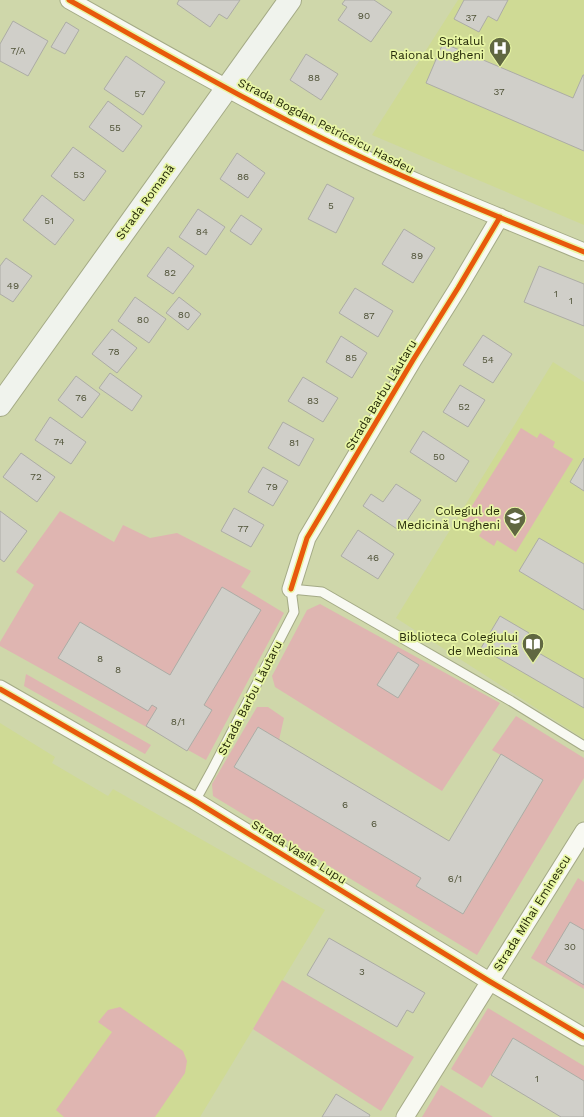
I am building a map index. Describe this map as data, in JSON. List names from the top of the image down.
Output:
{
  "streets": {
    "main road": ["Strada Romană"],
    "street": [
      "Strada Bogdan Petriceicu Hasdeu",
      "Strada Barbu Lăutaru",
      "Strada Vasile Lupu",
      "Strada Mihai Eminescu"
    ]
  },
  "crossings": [
    ["Strada Bogdan Petriceicu Hasdeu", "Strada Romană"],
    ["Strada Bogdan Petriceicu Hasdeu", "Strada Barbu Lăutaru"],
    ["Strada Barbu Lăutaru", "Strada Vasile Lupu"],
    ["Strada Vasile Lupu", "Strada Mihai Eminescu"]
  ],
  "places": {
    "hospital": ["Spitalul Raional Ungheni"],
    "school or university": ["Colegiul de Medicină Ungheni"],
    "library": ["Biblioteca Colegiului de Medicină"]
  },
  "house_numbers": [
    "90",
    "37",
    "7/A",
    "88",
    "37",
    "57",
    "55",
    "53",
    "86",
    "5",
    "51",
    "84",
    "89",
    "82",
    "49",
    "1",
    "1",
    "80",
    "87",
    "80",
    "78",
    "85",
    "54",
    "76",
    "83",
    "52",
    "74",
    "81",
    "50",
    "72",
    "79",
    "77",
    "46",
    "8",
    "8",
    "8/1",
    "6",
    "6",
    "6/1",
    "30",
    "3",
    "1"
  ]
}
